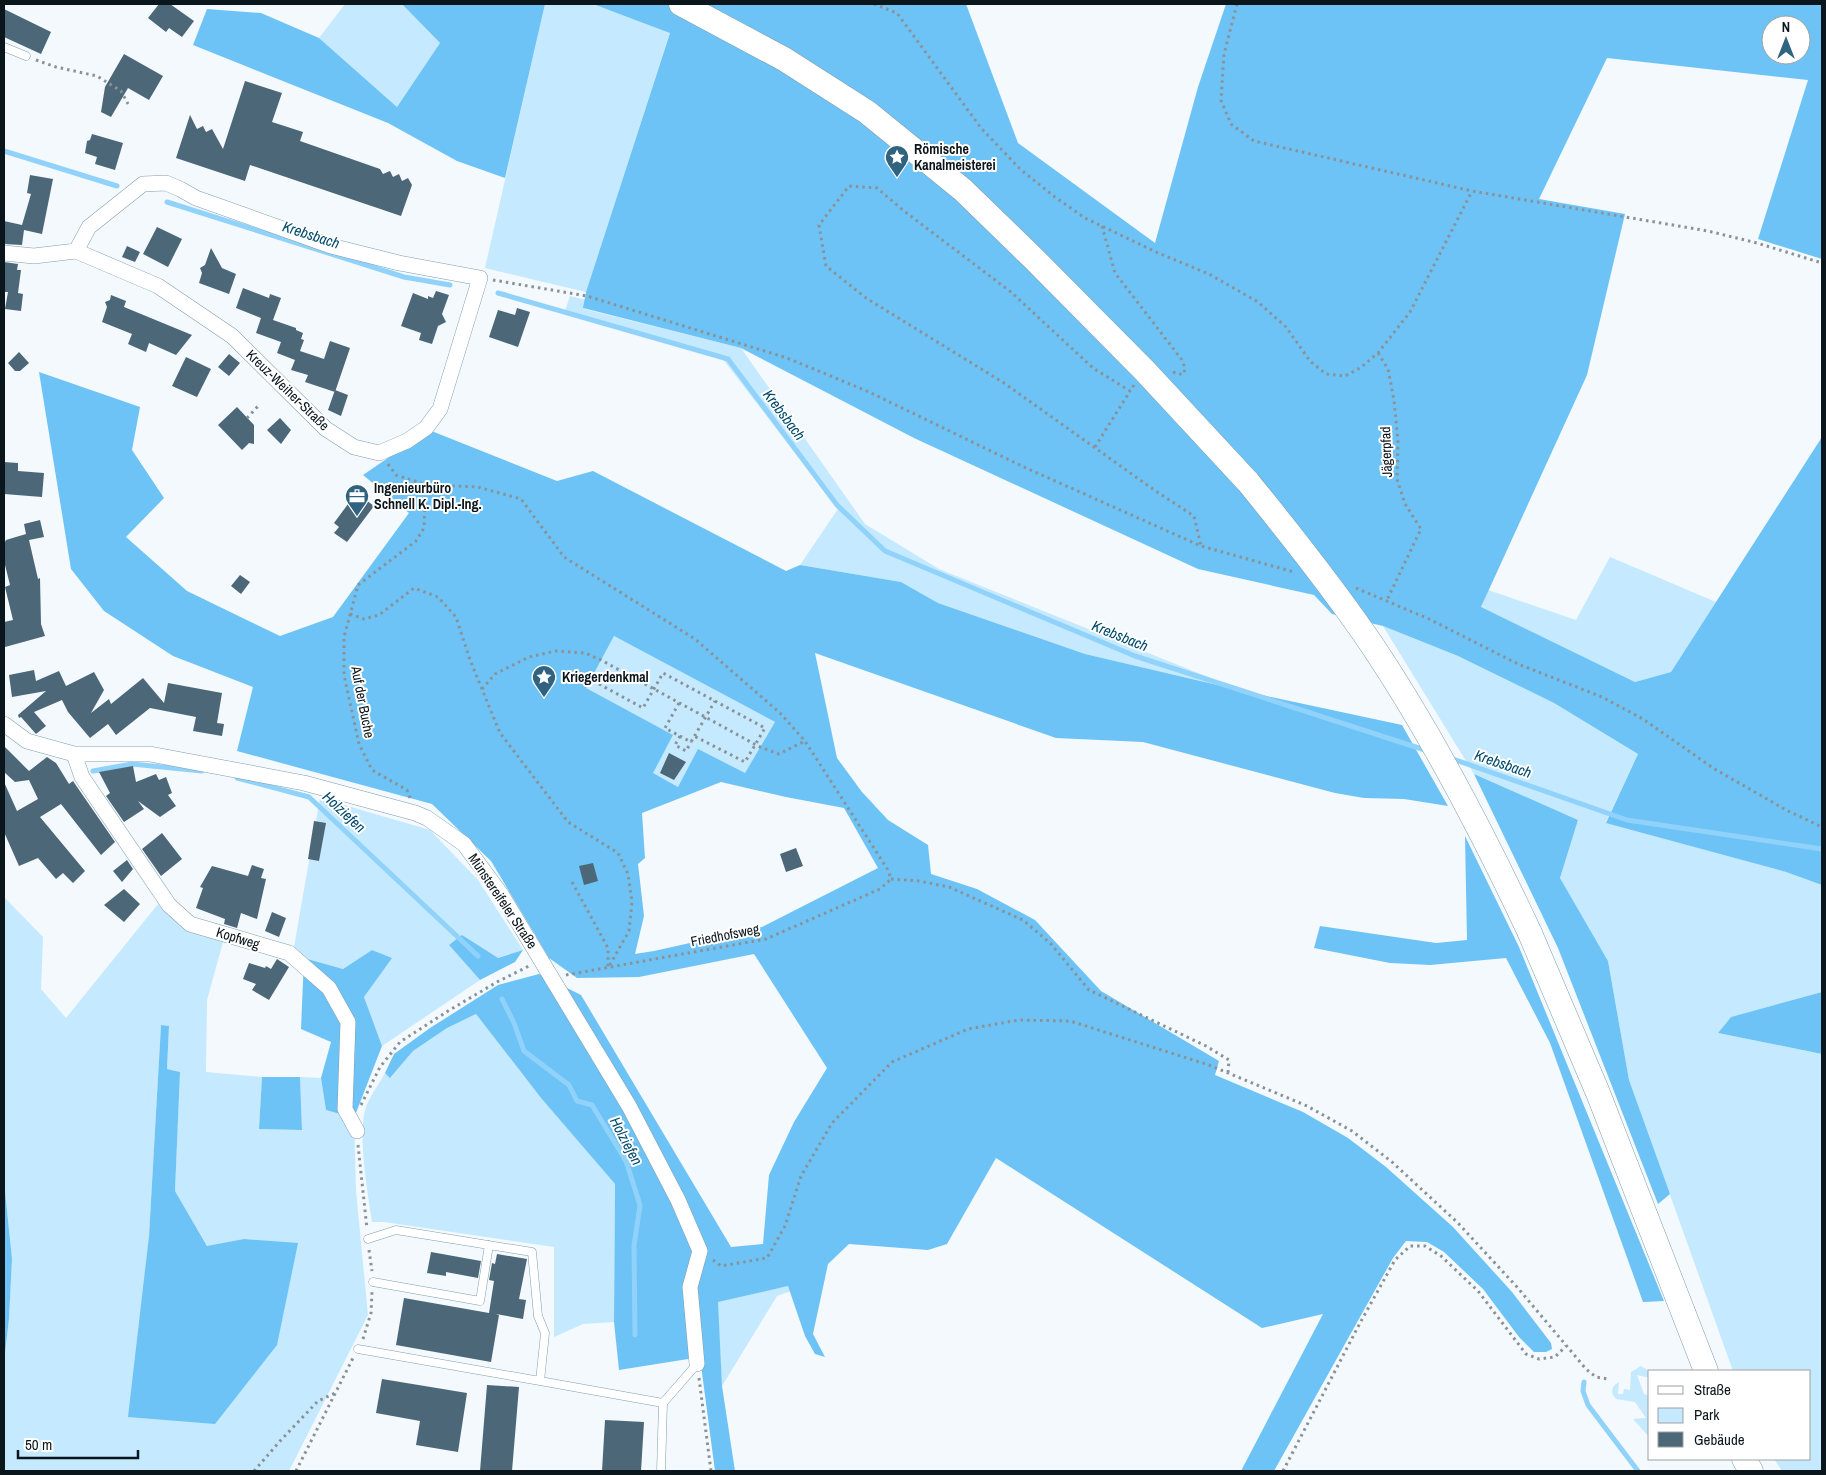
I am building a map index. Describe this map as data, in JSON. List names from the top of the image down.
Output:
{
  "streets": {
    "street": ["Kreuz-Weiher-Straße", "Münstereifeler Straße", "Kopfweg"],
    "path": ["Jägerpfad", "Auf der Buche", "Friedhofsweg"]
  },
  "crossings": [
    ["Auf der Buche", "Münstereifeler Straße"],
    ["Münstereifeler Straße", "Friedhofsweg"],
    ["Münstereifeler Straße", "Kopfweg"]
  ],
  "water": ["Krebsbach", "Holziefen"],
  "places": {
    "place": ["Römische Kanalmeisterei", "Kriegerdenkmal"],
    "office": ["Ingenieurbüro Schnell K. Dipl.-Ing."]
  },
  "legend": ["Straße", "Park", "Gebäude"],
  "scale_bar": "50 m",
  "north": "top"
}
